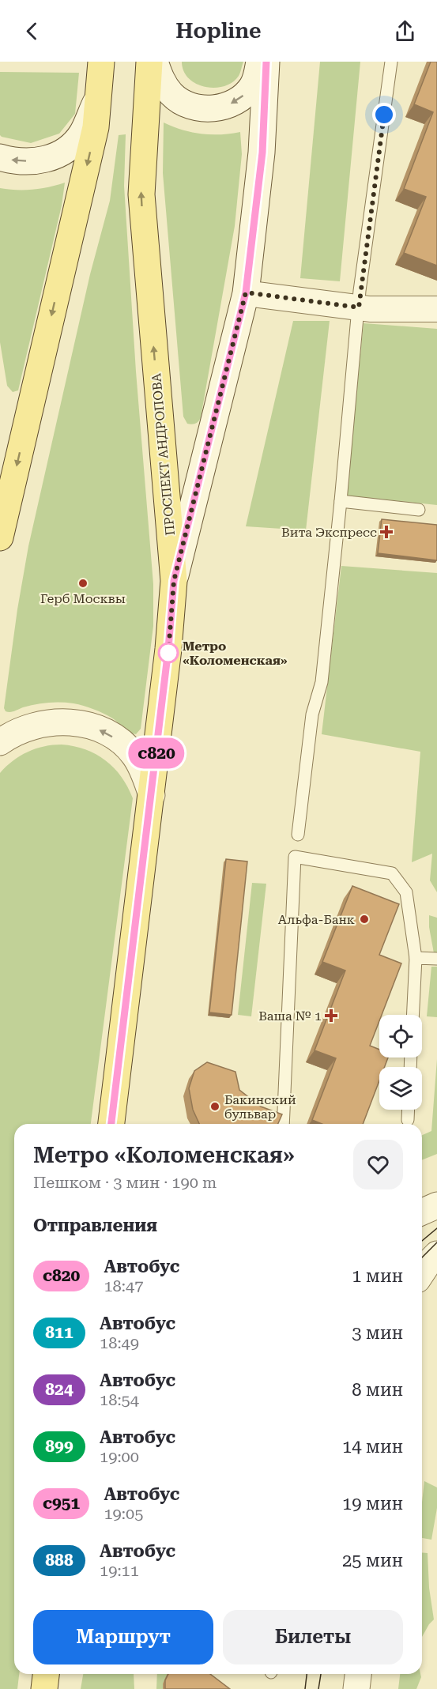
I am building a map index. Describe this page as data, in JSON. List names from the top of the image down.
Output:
{
  "streets": {
    "main road": ["ПРОСПЕКТ АНДРОПОВА"]
  },
  "places": {
    "health": ["Вита Экспресс", "Ваша № 1"],
    "other": [
      "Герб Москвы",
      "Метро «Коломенская»",
      "Альфа-Банк",
      "Бакинский бульвар"
    ]
  },
  "lines": ["bus line с820"],
  "page": {
    "header": "Hopline",
    "on_map": "с820",
    "heading": [
      ["Метро «Коломенская»", "Пешком · 3 мин · 190 m"],
      "Отправления"
    ],
    "list": [
      {
        "mark": "с820",
        "name": "Автобус",
        "note": "18:47",
        "value": "1 мин"
      },
      {
        "mark": "811",
        "name": "Автобус",
        "note": "18:49",
        "value": "3 мин"
      },
      {
        "mark": "824",
        "name": "Автобус",
        "note": "18:54",
        "value": "8 мин"
      },
      {
        "mark": "899",
        "name": "Автобус",
        "note": "19:00",
        "value": "14 мин"
      },
      {
        "mark": "с951",
        "name": "Автобус",
        "note": "19:05",
        "value": "19 мин"
      },
      {
        "mark": "888",
        "name": "Автобус",
        "note": "19:11",
        "value": "25 мин"
      }
    ],
    "buttons": ["Маршрут", "Билеты"]
  }
}
